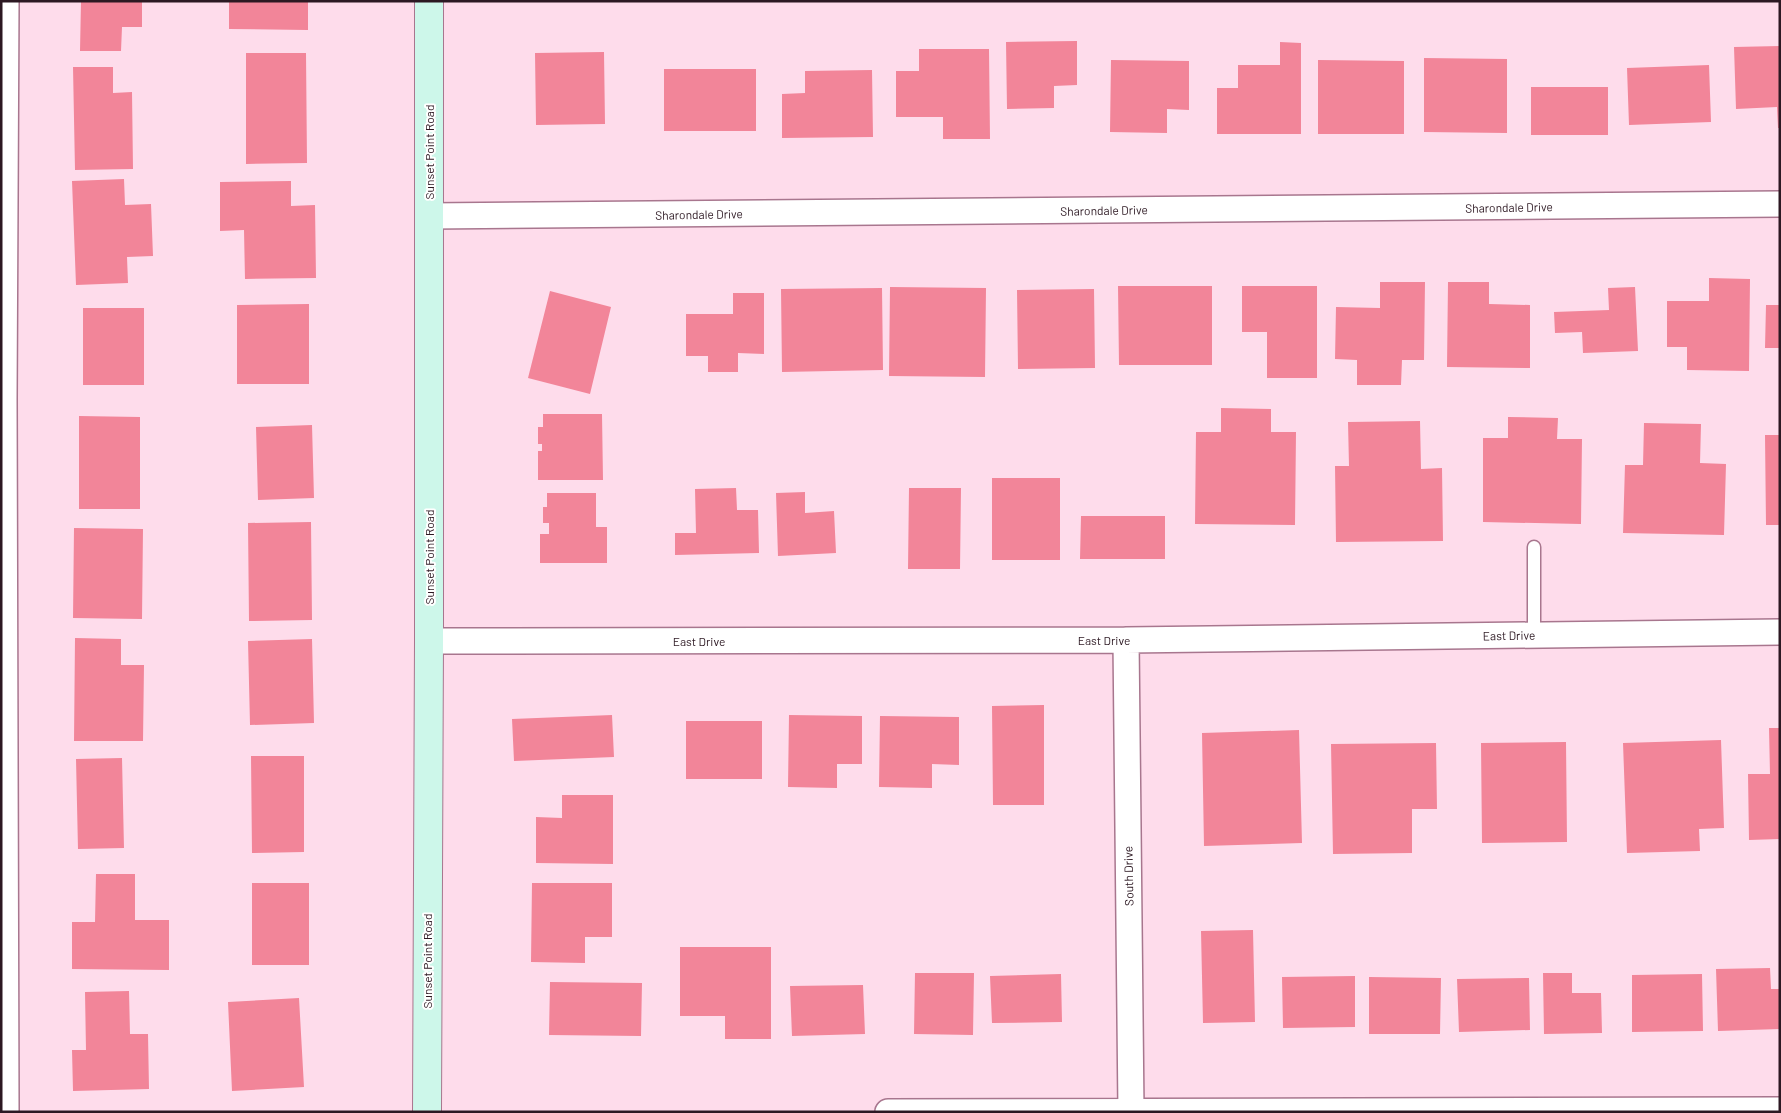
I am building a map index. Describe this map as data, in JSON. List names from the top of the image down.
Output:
{
  "streets": {
    "main road": ["Sunset Point Road"],
    "street": ["Sharondale Drive", "East Drive", "South Drive"]
  },
  "crossings": [
    ["Sunset Point Road", "Sharondale Drive"],
    ["Sunset Point Road", "East Drive"],
    ["East Drive", "South Drive"]
  ]
}
